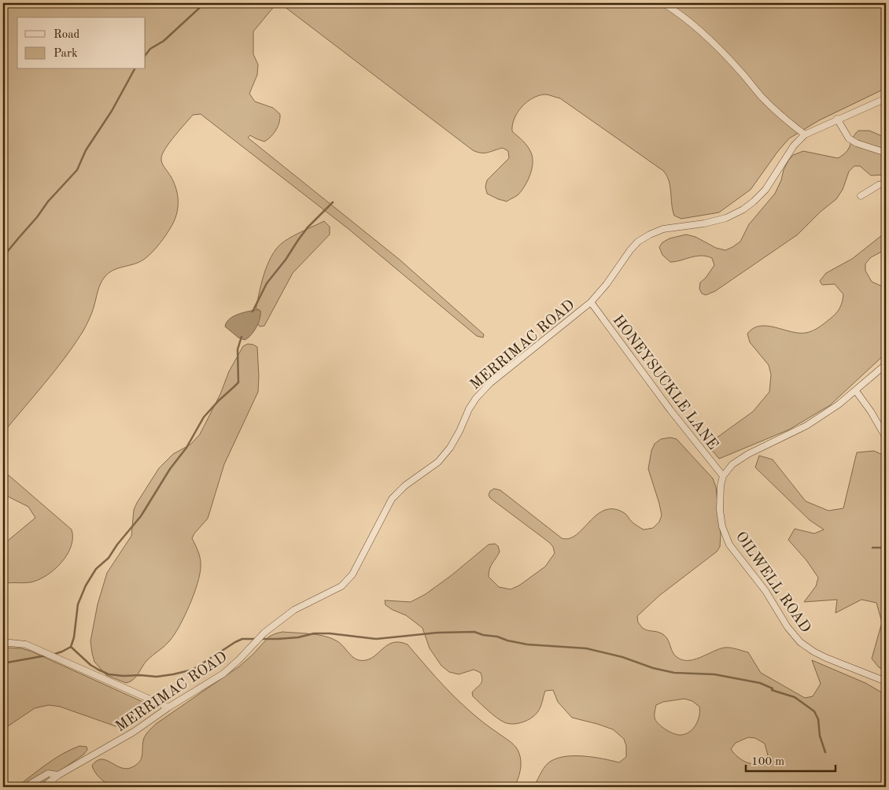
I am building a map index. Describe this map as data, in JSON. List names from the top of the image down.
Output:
{
  "streets": {
    "street": ["MERRIMAC ROAD", "HONEYSUCKLE LANE", "OILWELL ROAD"]
  },
  "crossings": [
    ["MERRIMAC ROAD", "HONEYSUCKLE LANE"],
    ["HONEYSUCKLE LANE", "OILWELL ROAD"]
  ],
  "legend": ["Road", "Park"],
  "scale_bar": "100 m"
}
